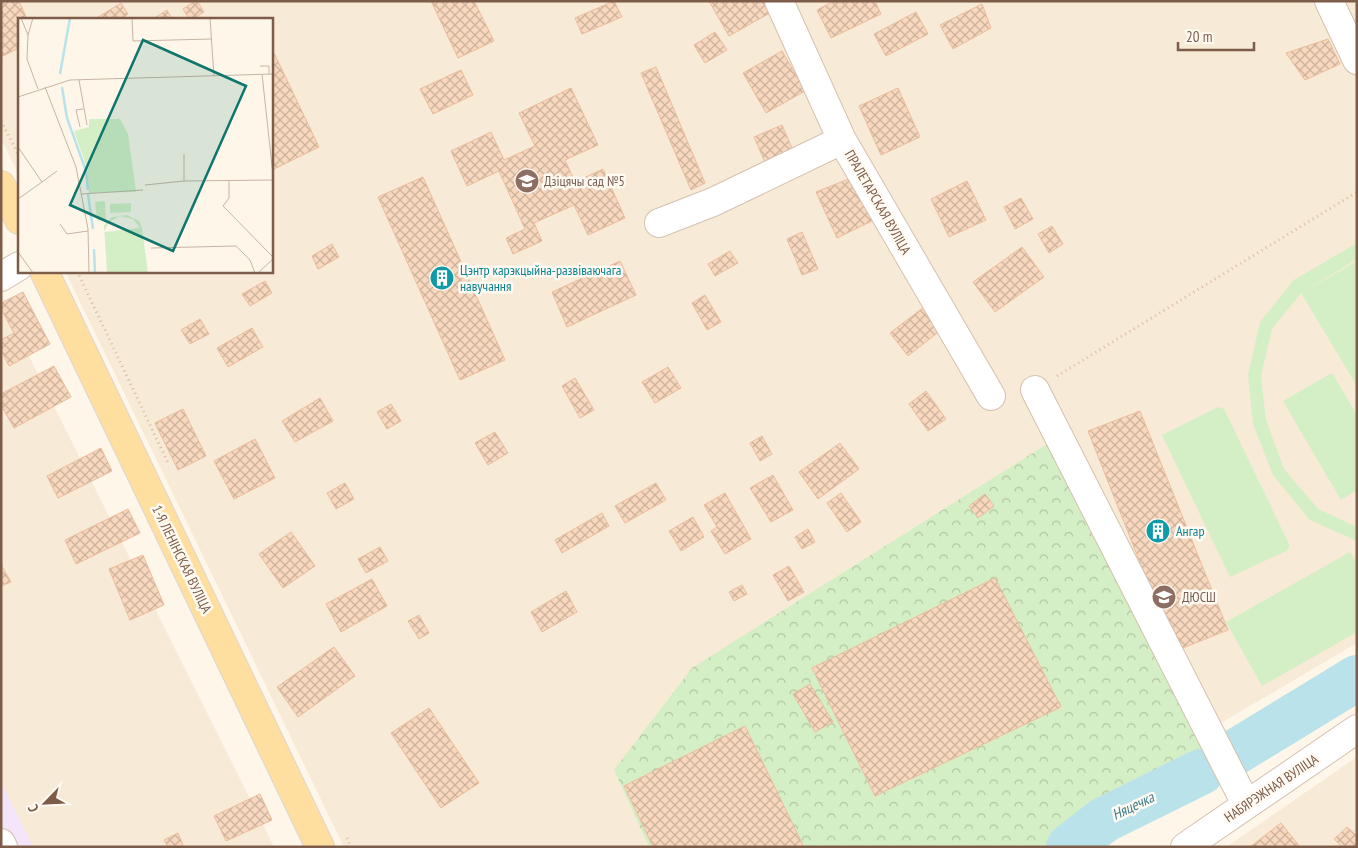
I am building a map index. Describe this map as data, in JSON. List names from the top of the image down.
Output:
{
  "streets": {
    "main road": ["1-Я ЛЕНІНСКАЯ ВУЛІЦА"],
    "street": ["ПРАЛЕТАРСКАЯ ВУЛІЦА", "НАБЯРЭЖНАЯ ВУЛІЦА"]
  },
  "water": ["Няцечка"],
  "places": {
    "school or university": ["Дзіцячы сад №5", "ДЮСШ"],
    "building": ["Цэнтр карэкцыйна-развіваючага навучання", "Ангар"]
  },
  "scale_bar": "20 m",
  "north": "bottom left"
}
